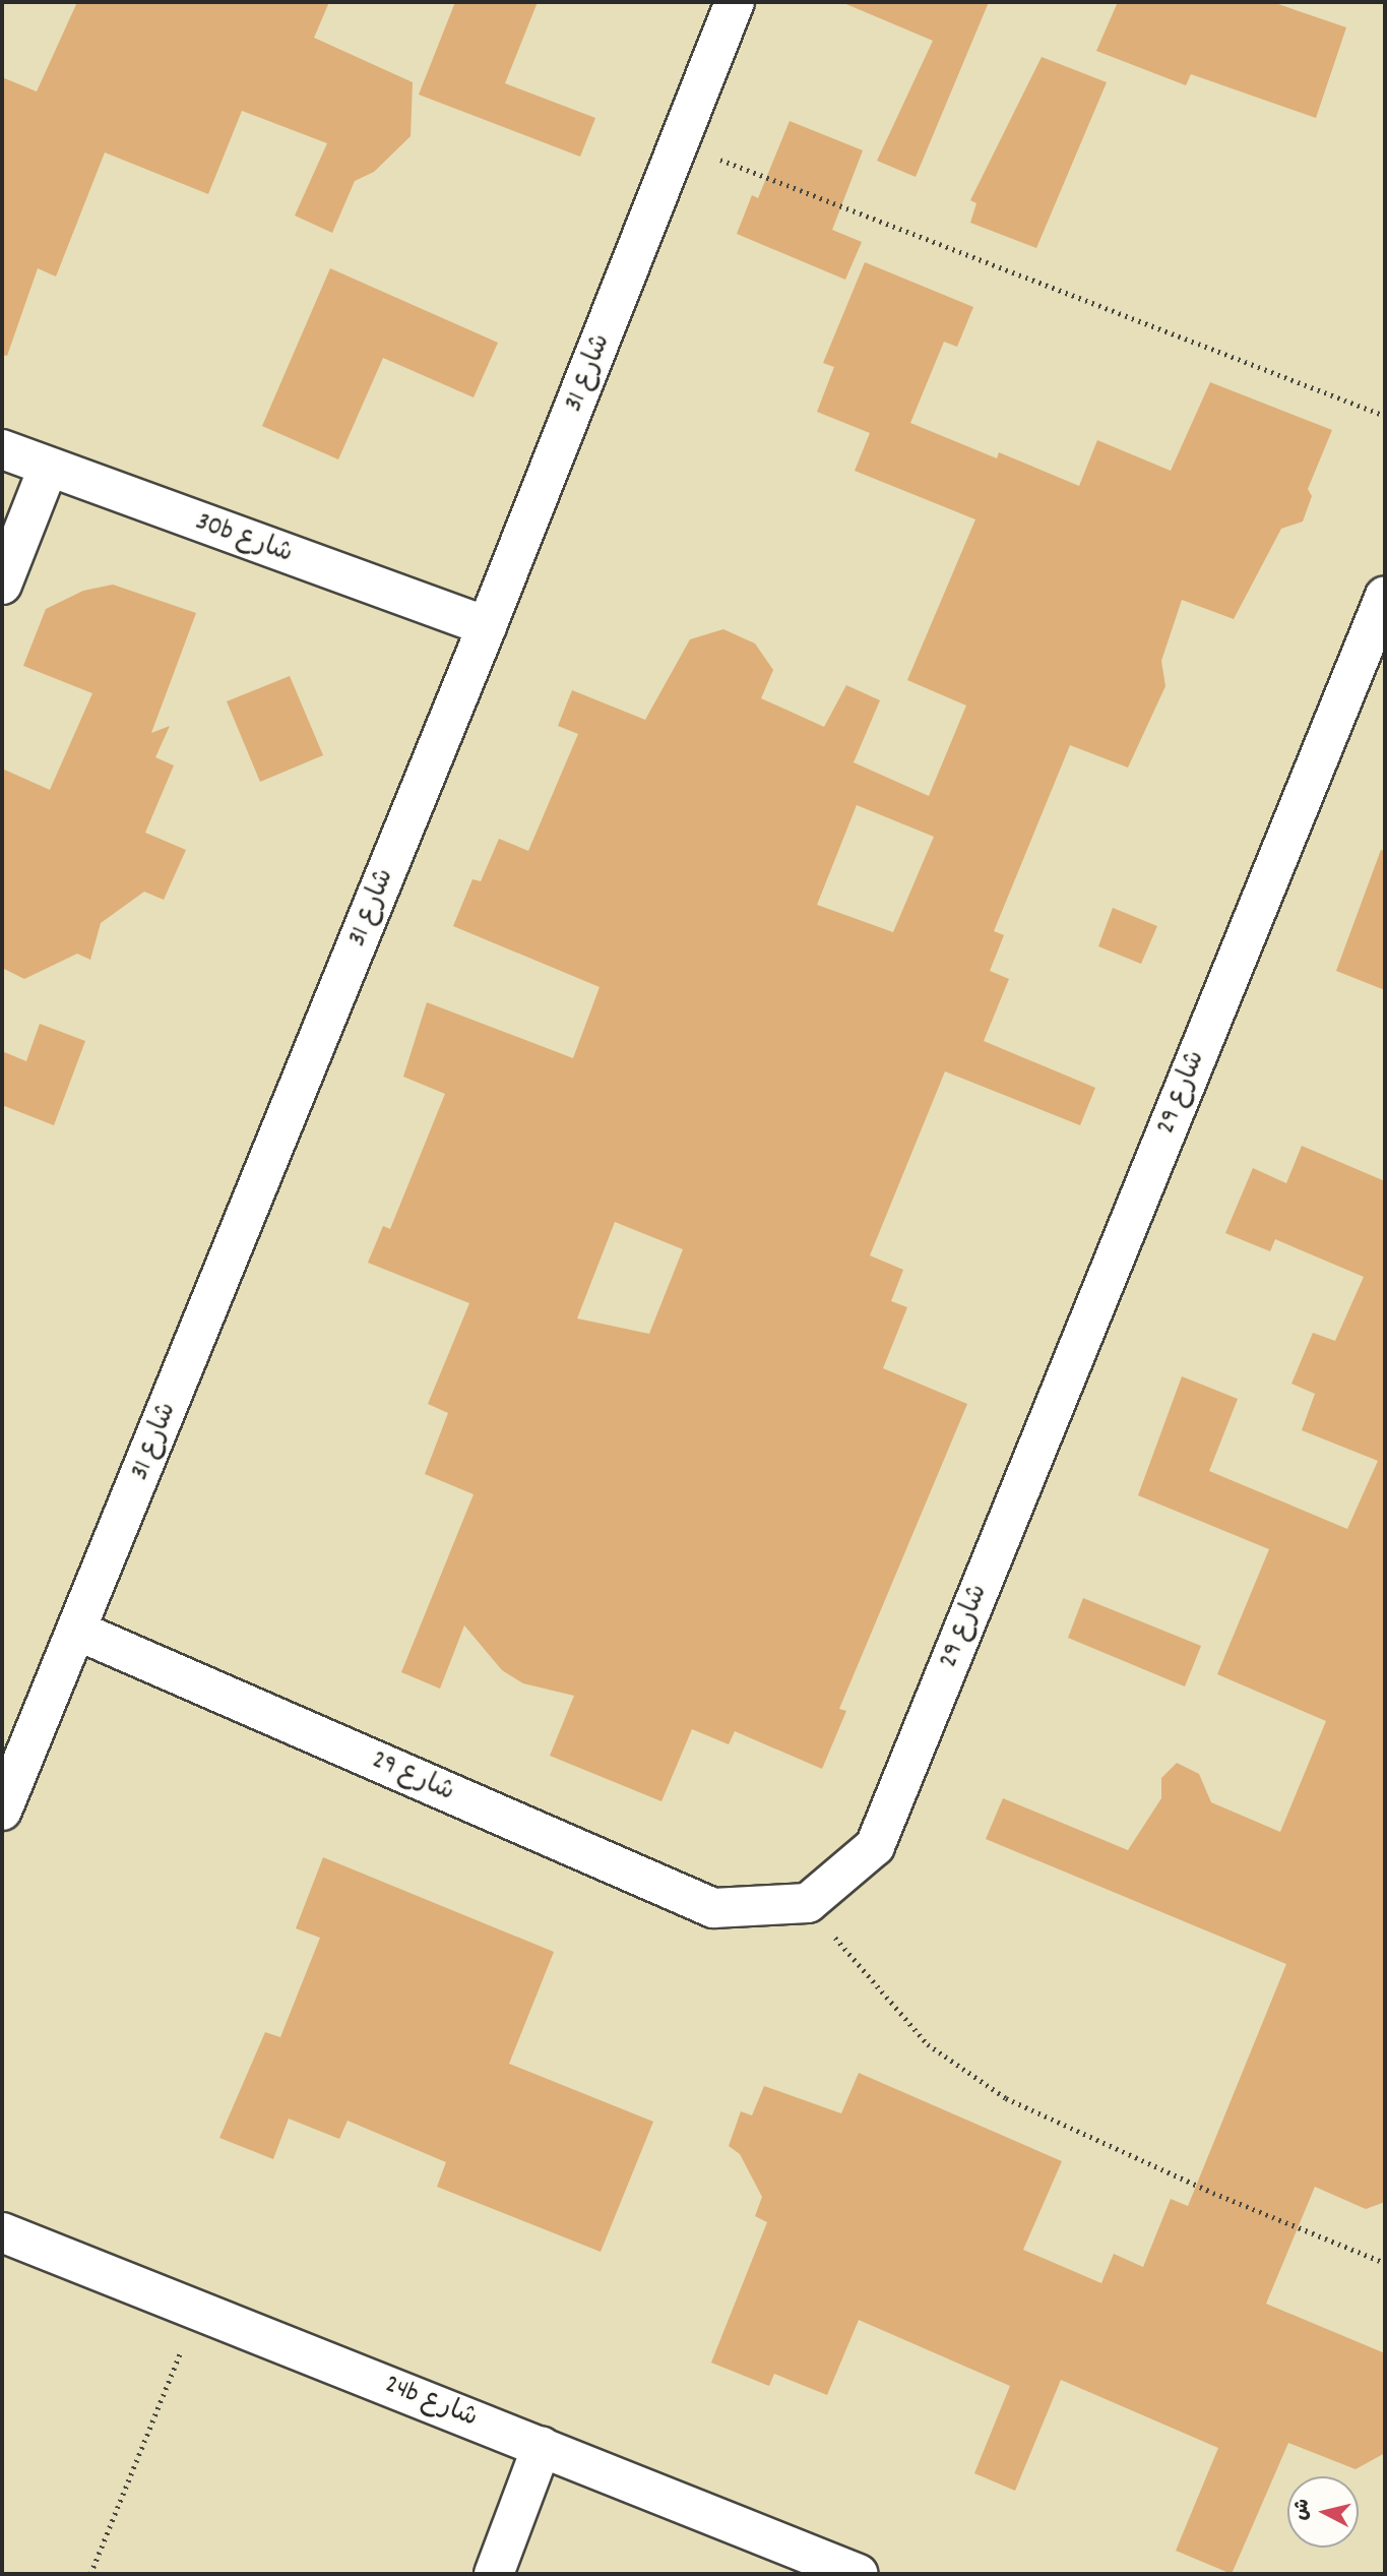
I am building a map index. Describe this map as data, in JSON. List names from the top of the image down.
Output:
{
  "streets": {
    "street": [
      "شارع 31",
      "30b شارع",
      "شارع 29",
      "24b شارع"
    ]
  },
  "crossings": [
    ["شارع 31", "30b شارع"],
    ["شارع 31", "شارع 29"]
  ],
  "north": "left"
}
